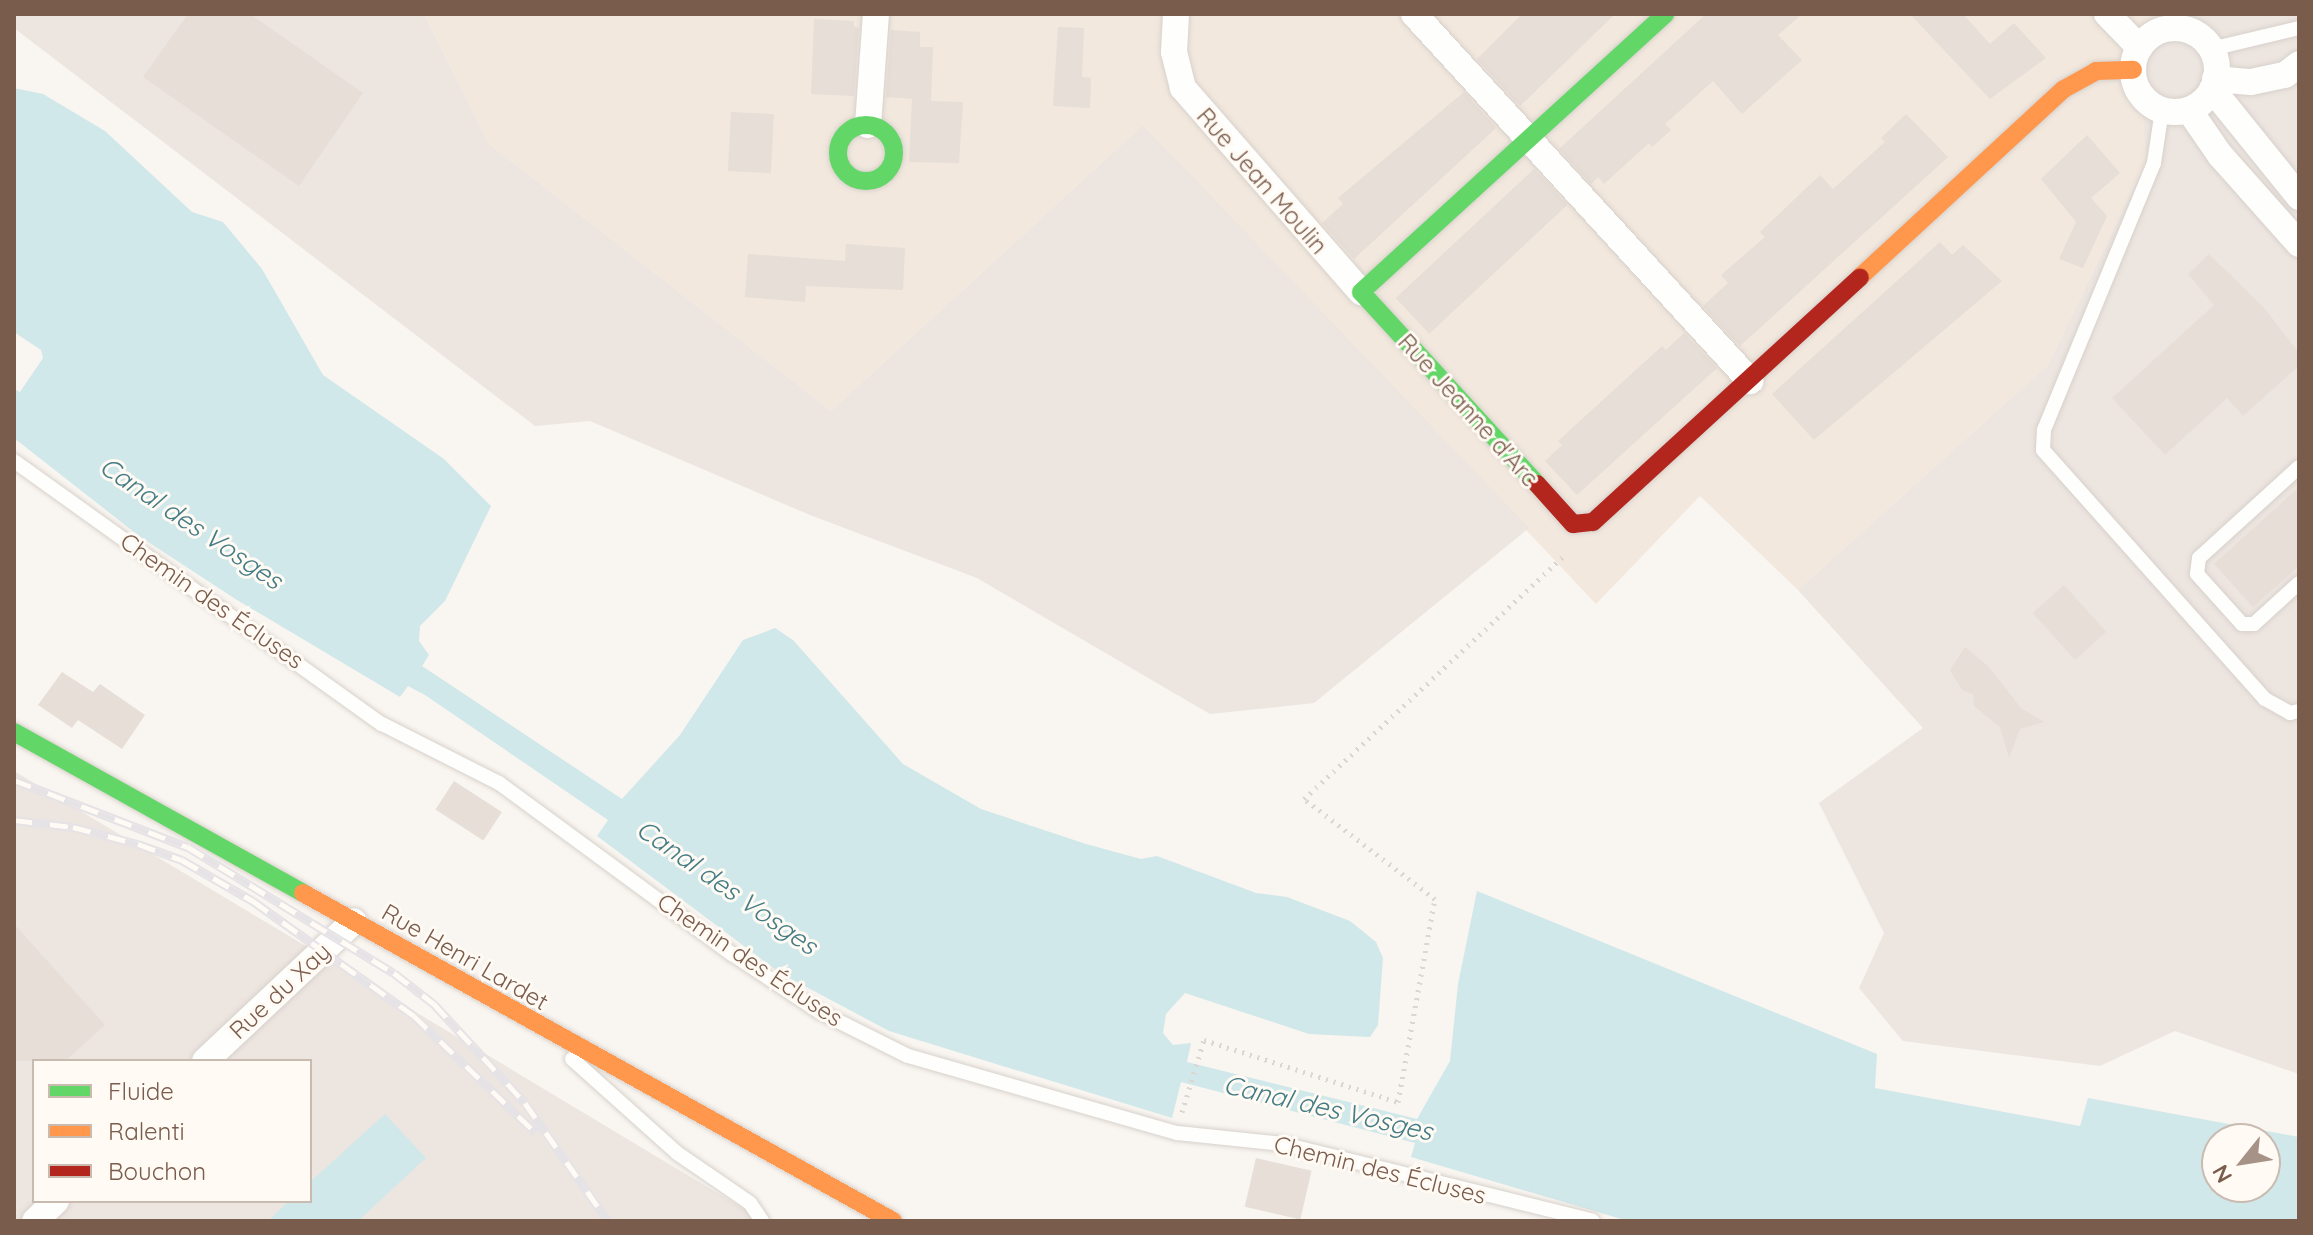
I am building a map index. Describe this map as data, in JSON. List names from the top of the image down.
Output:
{
  "streets": {
    "street": [
      "Rue Jean Moulin",
      "Rue Jeanne d'Arc",
      "Rue Henri Lardet",
      "Rue du Xay"
    ],
    "lane": ["Chemin des Écluses"]
  },
  "crossings": [
    ["Rue Jean Moulin", "Rue Jeanne d'Arc"],
    ["Rue Henri Lardet", "Rue du Xay"]
  ],
  "water": ["Canal des Vosges"],
  "legend": ["Fluide", "Ralenti", "Bouchon"],
  "north": "bottom left"
}
